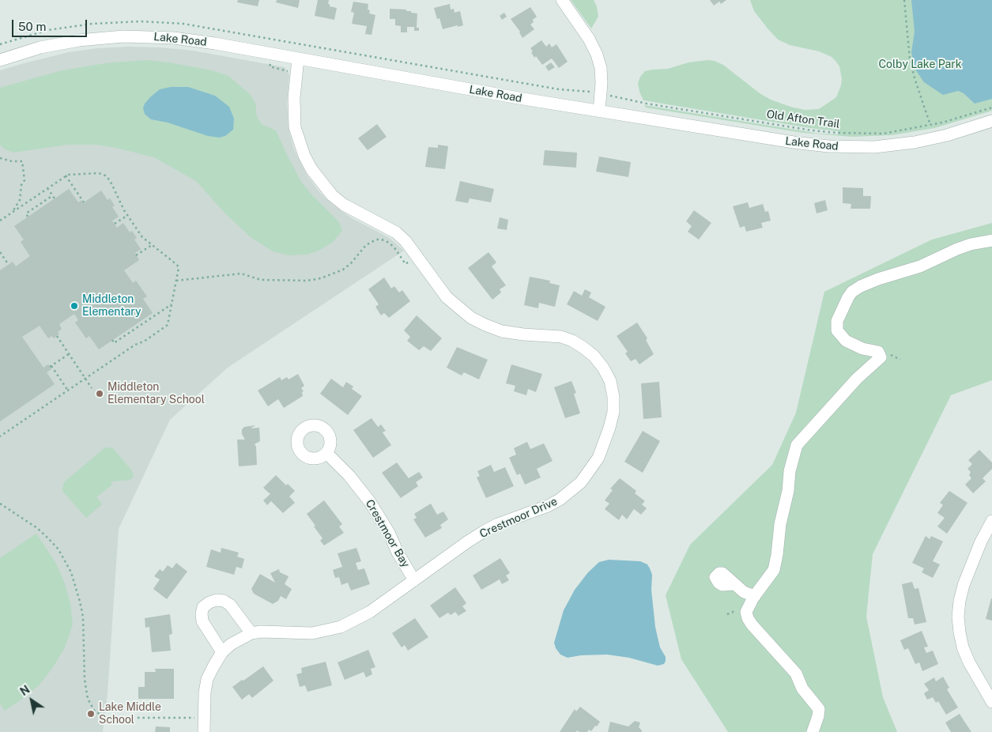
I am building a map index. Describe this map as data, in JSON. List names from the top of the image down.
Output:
{
  "streets": {
    "street": ["Lake Road", "Crestmoor Drive", "Crestmoor Bay"],
    "path": ["Old Afton Trail"]
  },
  "crossings": [
    ["Lake Road", "Crestmoor Drive"],
    ["Crestmoor Drive", "Crestmoor Bay"]
  ],
  "parks": ["Colby Lake Park"],
  "places": ["Middleton Elementary", "Middleton Elementary School", "Lake Middle School"],
  "scale_bar": "50 m",
  "north": "top left"
}
